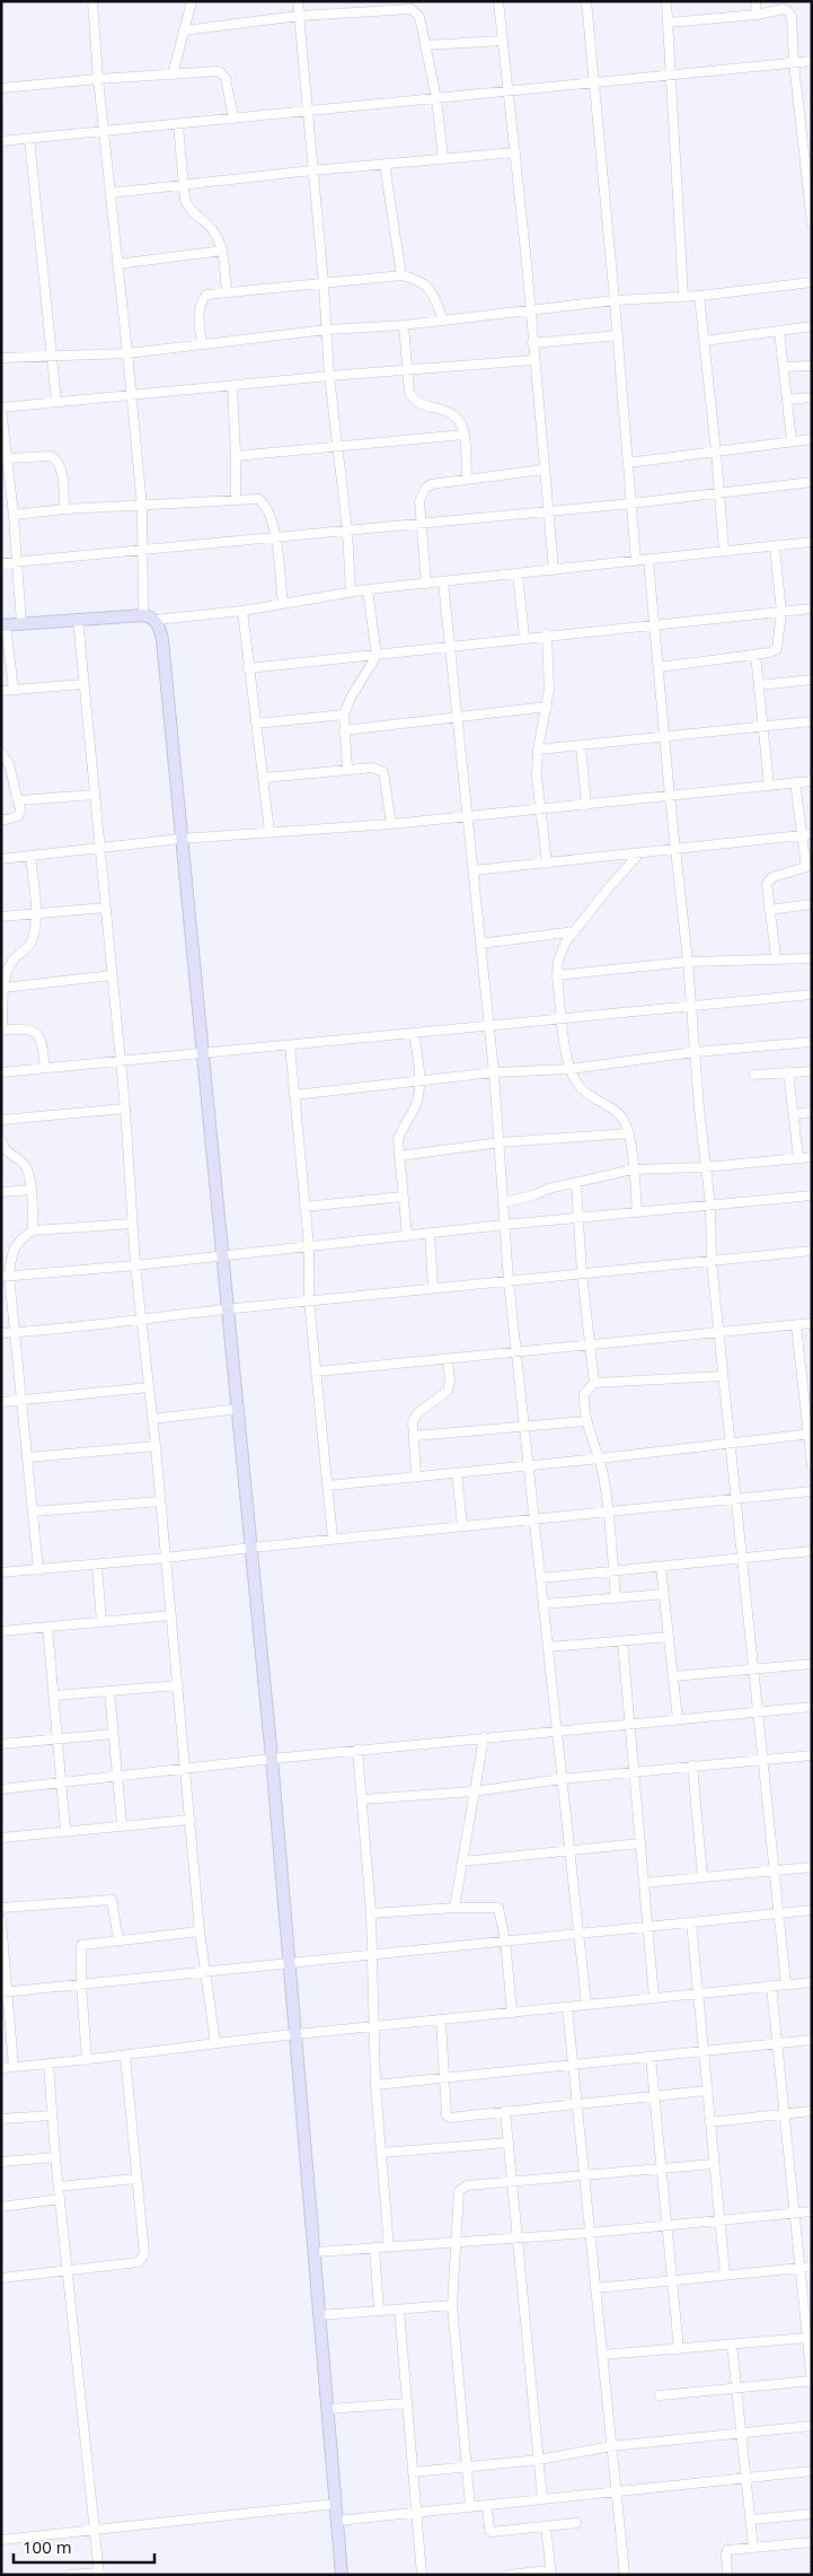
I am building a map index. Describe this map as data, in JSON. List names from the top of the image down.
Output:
{
  "scale_bar": "100 m"
}
